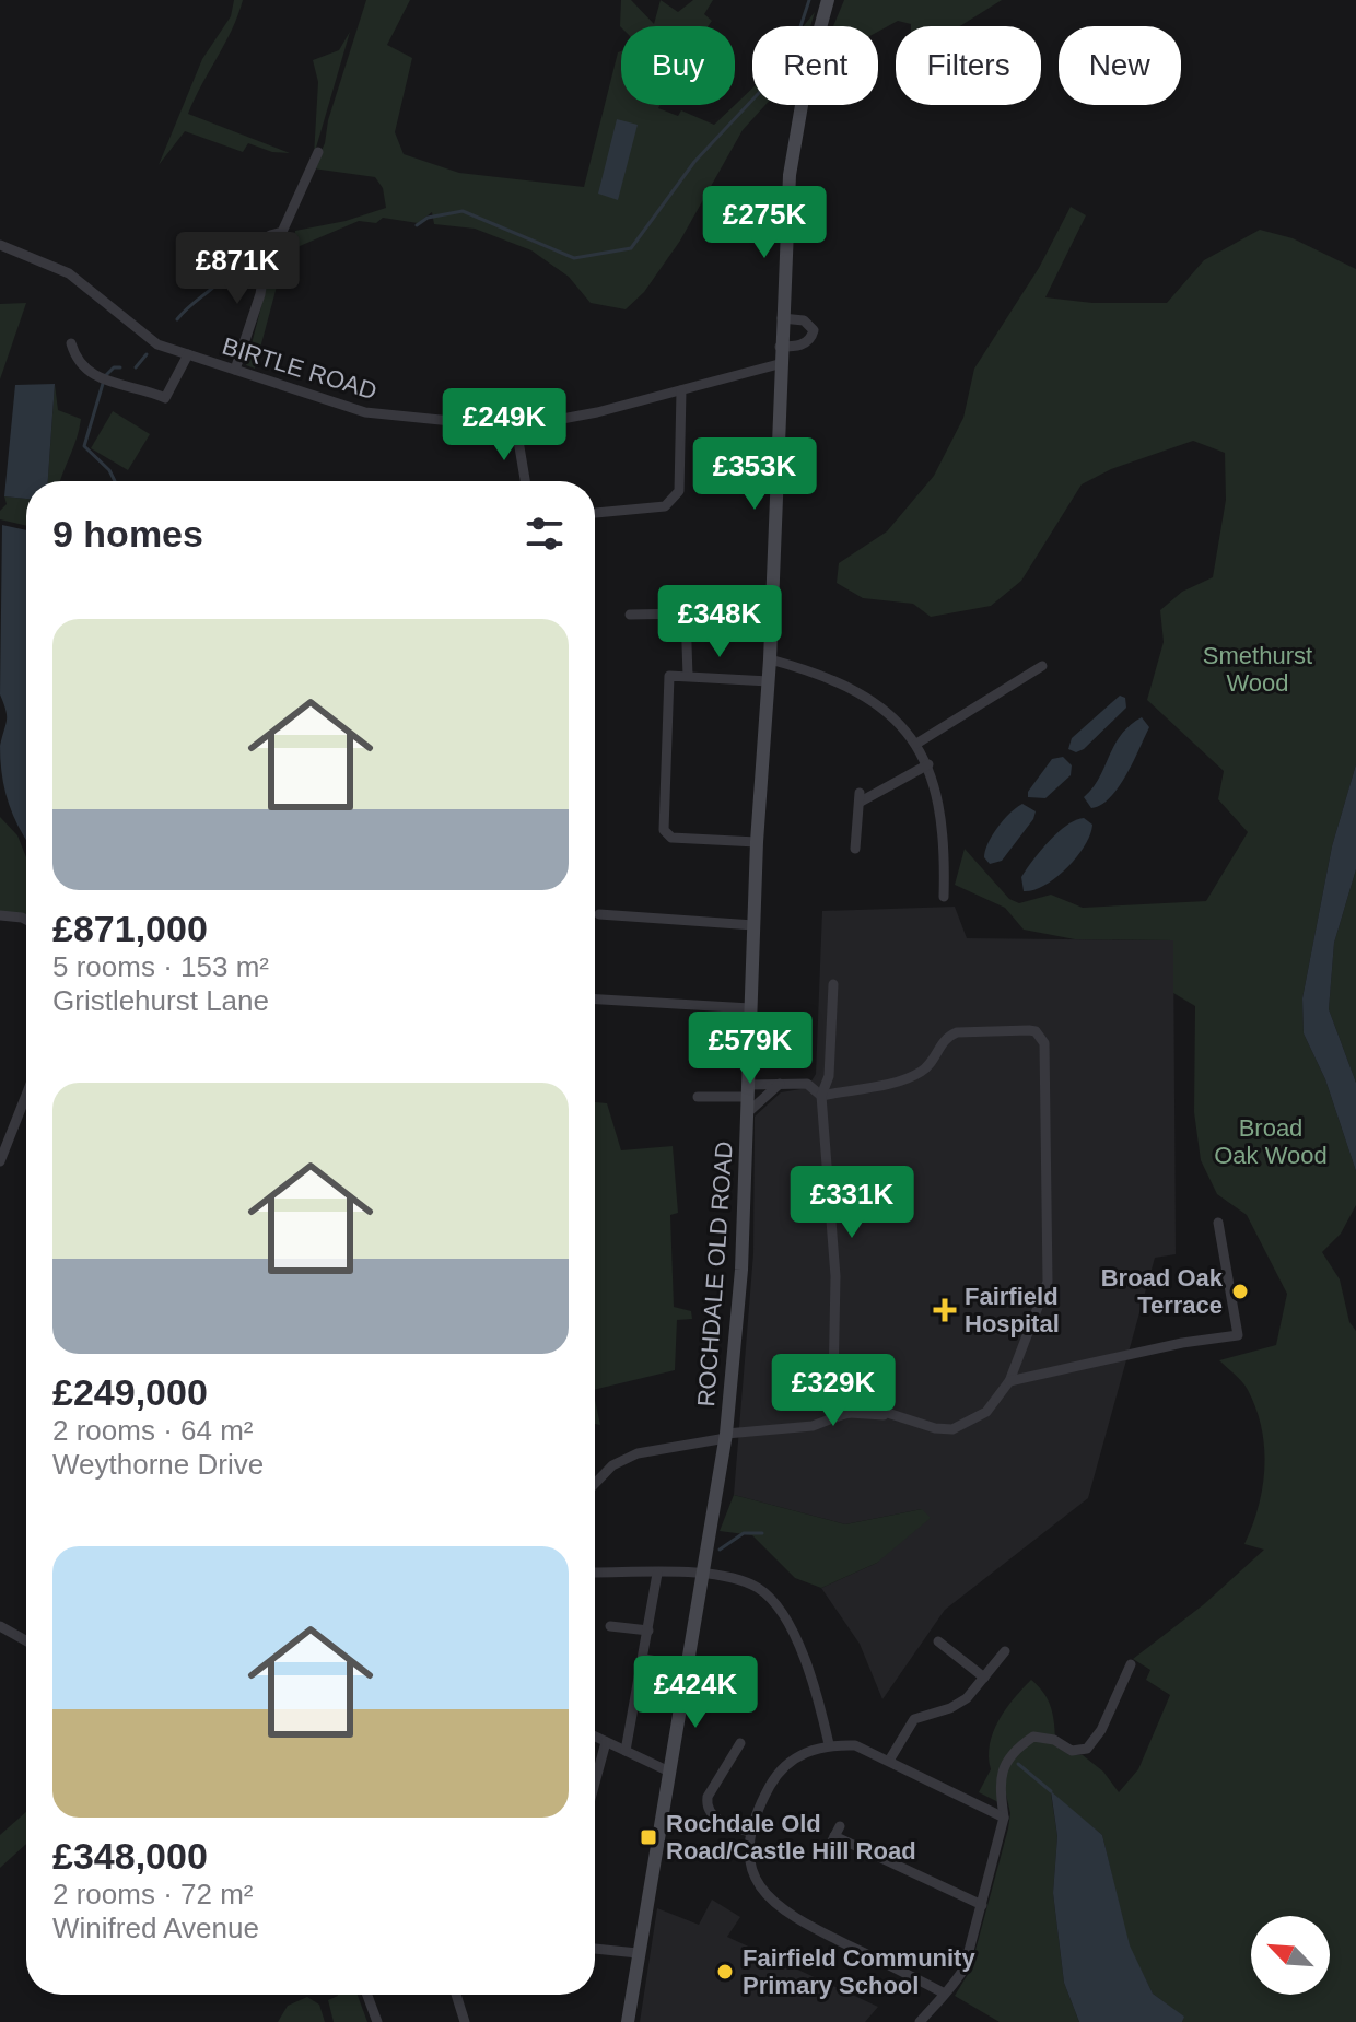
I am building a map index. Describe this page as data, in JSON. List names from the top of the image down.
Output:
{
  "streets": {
    "main road": ["ROCHDALE OLD ROAD"],
    "street": ["BIRTLE ROAD"]
  },
  "crossings": [
    ["BIRTLE ROAD", "ROCHDALE OLD ROAD"]
  ],
  "parks": ["Smethurst Wood", "Broad Oak Wood"],
  "places": {
    "other": ["Broad Oak Terrace", "Fairfield Community Primary School"],
    "health": ["Fairfield Hospital"],
    "transit": ["Rochdale Old Road/Castle Hill Road"]
  },
  "north": "top left",
  "page": {
    "chip": [
      "Buy",
      "Rent",
      "Filters",
      "New"
    ],
    "price": [
      "£275K",
      "£871K",
      "£249K",
      "£353K",
      "£348K",
      "£579K",
      "£331K",
      "£329K",
      "£424K"
    ],
    "heading": "9 homes",
    "list": [
      {
        "name": "£871,000",
        "note": "5 rooms · 153 m² · Gristlehurst Lane"
      },
      {
        "name": "£249,000",
        "note": "2 rooms · 64 m² · Weythorne Drive"
      },
      {
        "name": "£348,000",
        "note": "2 rooms · 72 m² · Winifred Avenue"
      }
    ]
  }
}
